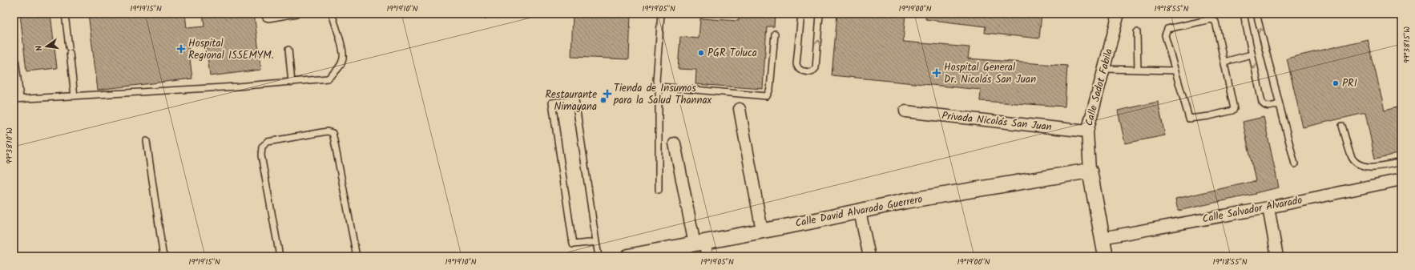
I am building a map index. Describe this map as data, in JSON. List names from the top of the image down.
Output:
{
  "streets": {
    "street": [
      "Calle Sadot Fabila",
      "Privada Nicolás San Juan",
      "Calle Salvador Alvarado",
      "Calle David Alvarado Guerrero"
    ]
  },
  "crossings": [
    ["Calle Sadot Fabila", "Privada Nicolás San Juan"],
    ["Calle Sadot Fabila", "Calle Salvador Alvarado"],
    ["Calle Sadot Fabila", "Calle David Alvarado Guerrero"]
  ],
  "places": {
    "health": ["Hospital Regional ISSEMYM.", "Hospital General Dr. Nicolás San Juan", "Tienda de Insumos para la Salud Thannax"],
    "other": ["PGR Toluca", "PRI", "Restaurante Nimayana"]
  },
  "north": "left",
  "coordinates": [
    "19°19'15\"N",
    "19°19'10\"N",
    "19°19'05\"N",
    "19°19'00\"N",
    "19°18'55\"N",
    "99°38'15\"W",
    "99°38'10\"W"
  ]
}
